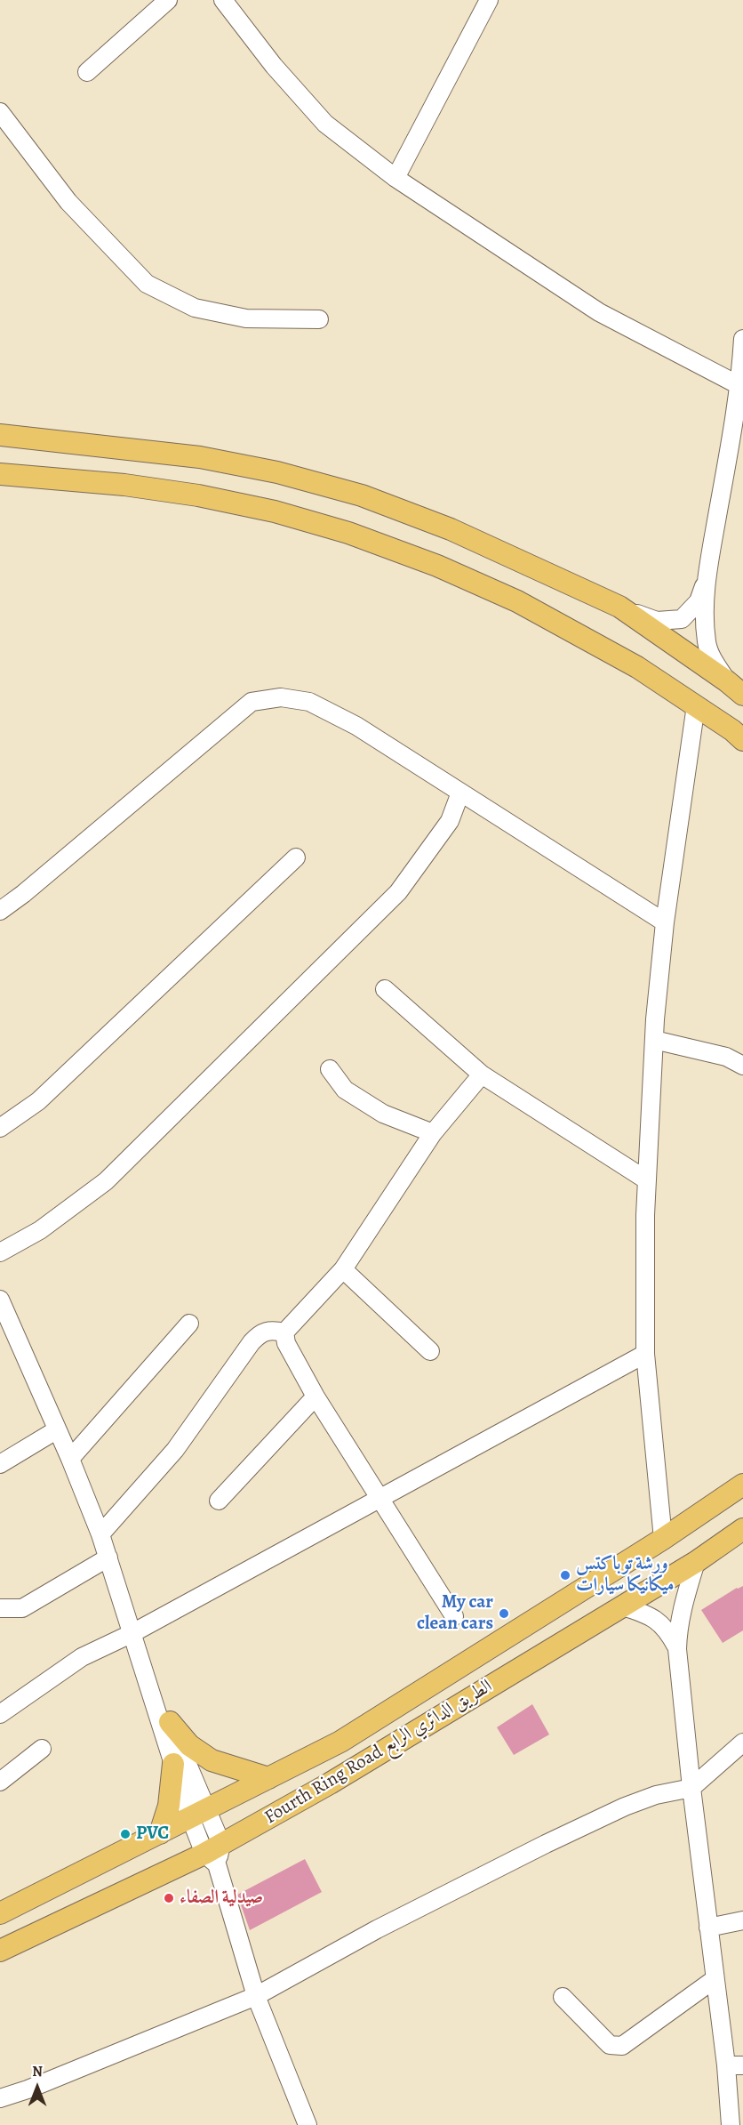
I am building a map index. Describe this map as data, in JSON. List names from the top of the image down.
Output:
{
  "streets": {
    "main road": ["Fourth Ring Road الطريق الدائري الرابع"]
  },
  "places": [
    "ورشة توباكتس ميكانيكا سيارات",
    "My car clean cars",
    "PVC",
    "صيدلية الصفاء"
  ],
  "north": "top"
}
